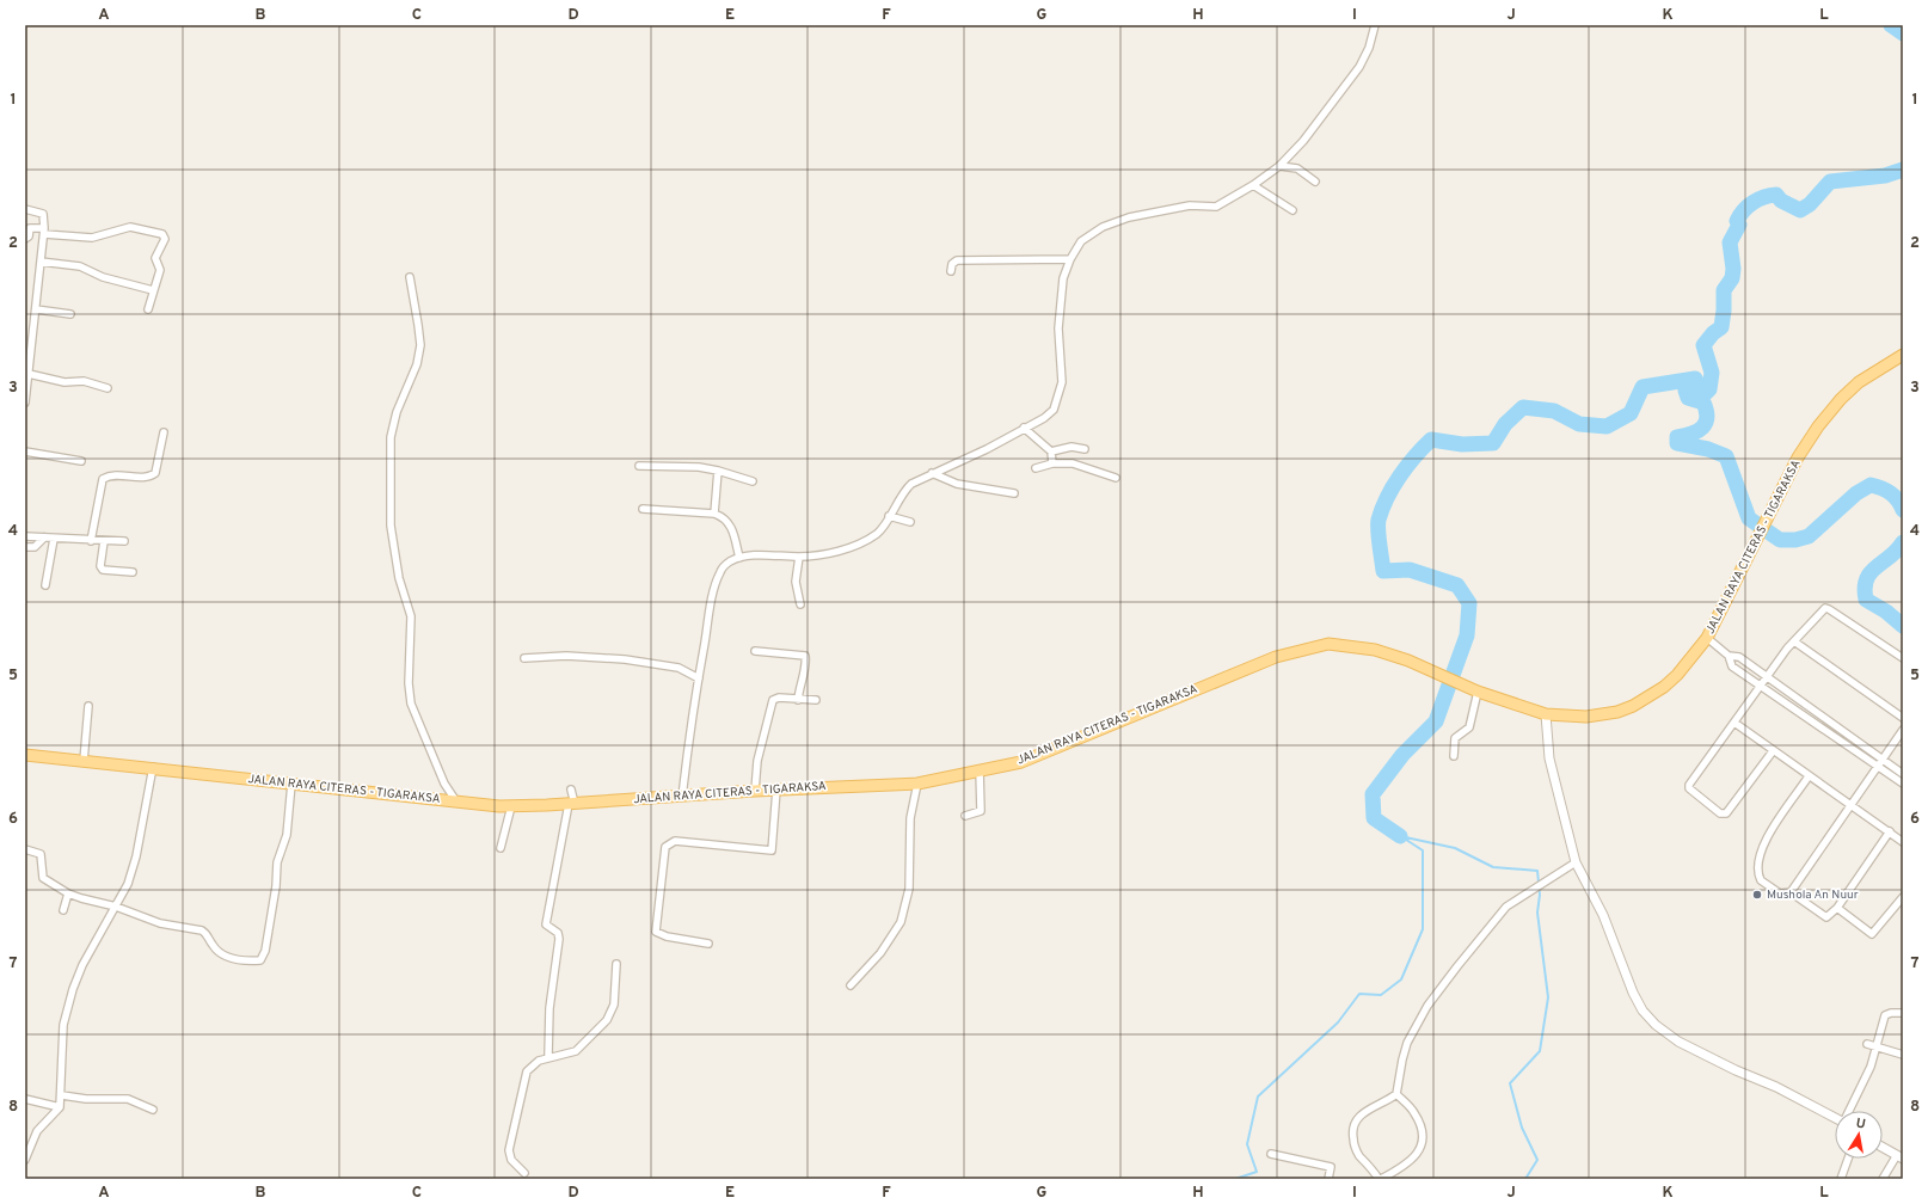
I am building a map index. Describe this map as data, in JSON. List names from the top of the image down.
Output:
{
  "streets": {
    "main road": ["JALAN RAYA CITERAS - TIGARAKSA"]
  },
  "places": ["Mushola An Nuur"],
  "north": "top",
  "grid": {
    "columns": [
      "A",
      "B",
      "C",
      "D",
      "E",
      "F",
      "G",
      "H",
      "I",
      "J",
      "K",
      "L"
    ],
    "rows": [
      "1",
      "2",
      "3",
      "4",
      "5",
      "6",
      "7",
      "8"
    ]
  }
}
